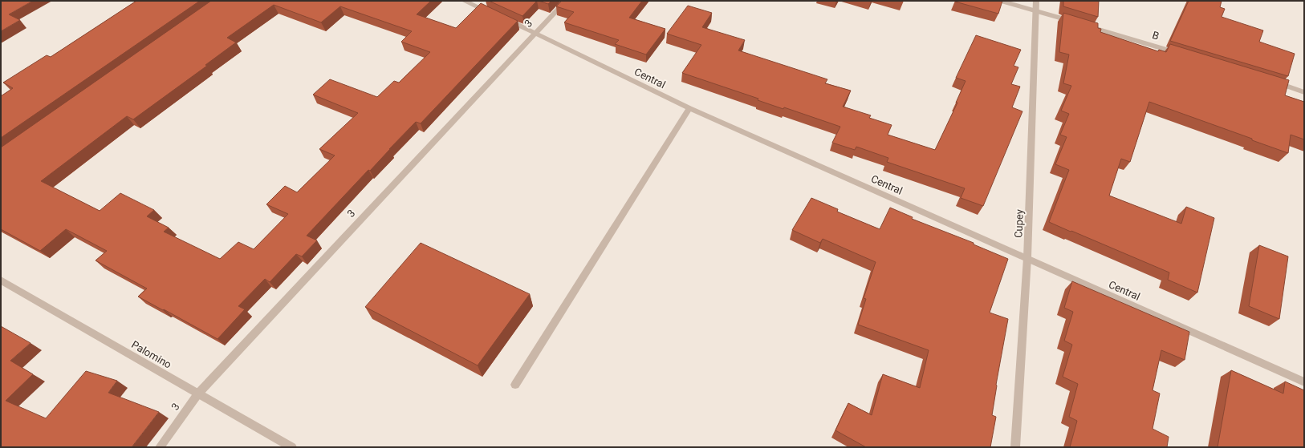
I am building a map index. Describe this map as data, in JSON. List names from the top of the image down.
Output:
{
  "streets": {
    "street": [
      "3",
      "B",
      "Central",
      "Cupey",
      "Palomino"
    ]
  },
  "crossings": [
    ["3", "Central"],
    ["3", "Palomino"],
    ["B", "Cupey"],
    ["Central", "Cupey"]
  ]
}
